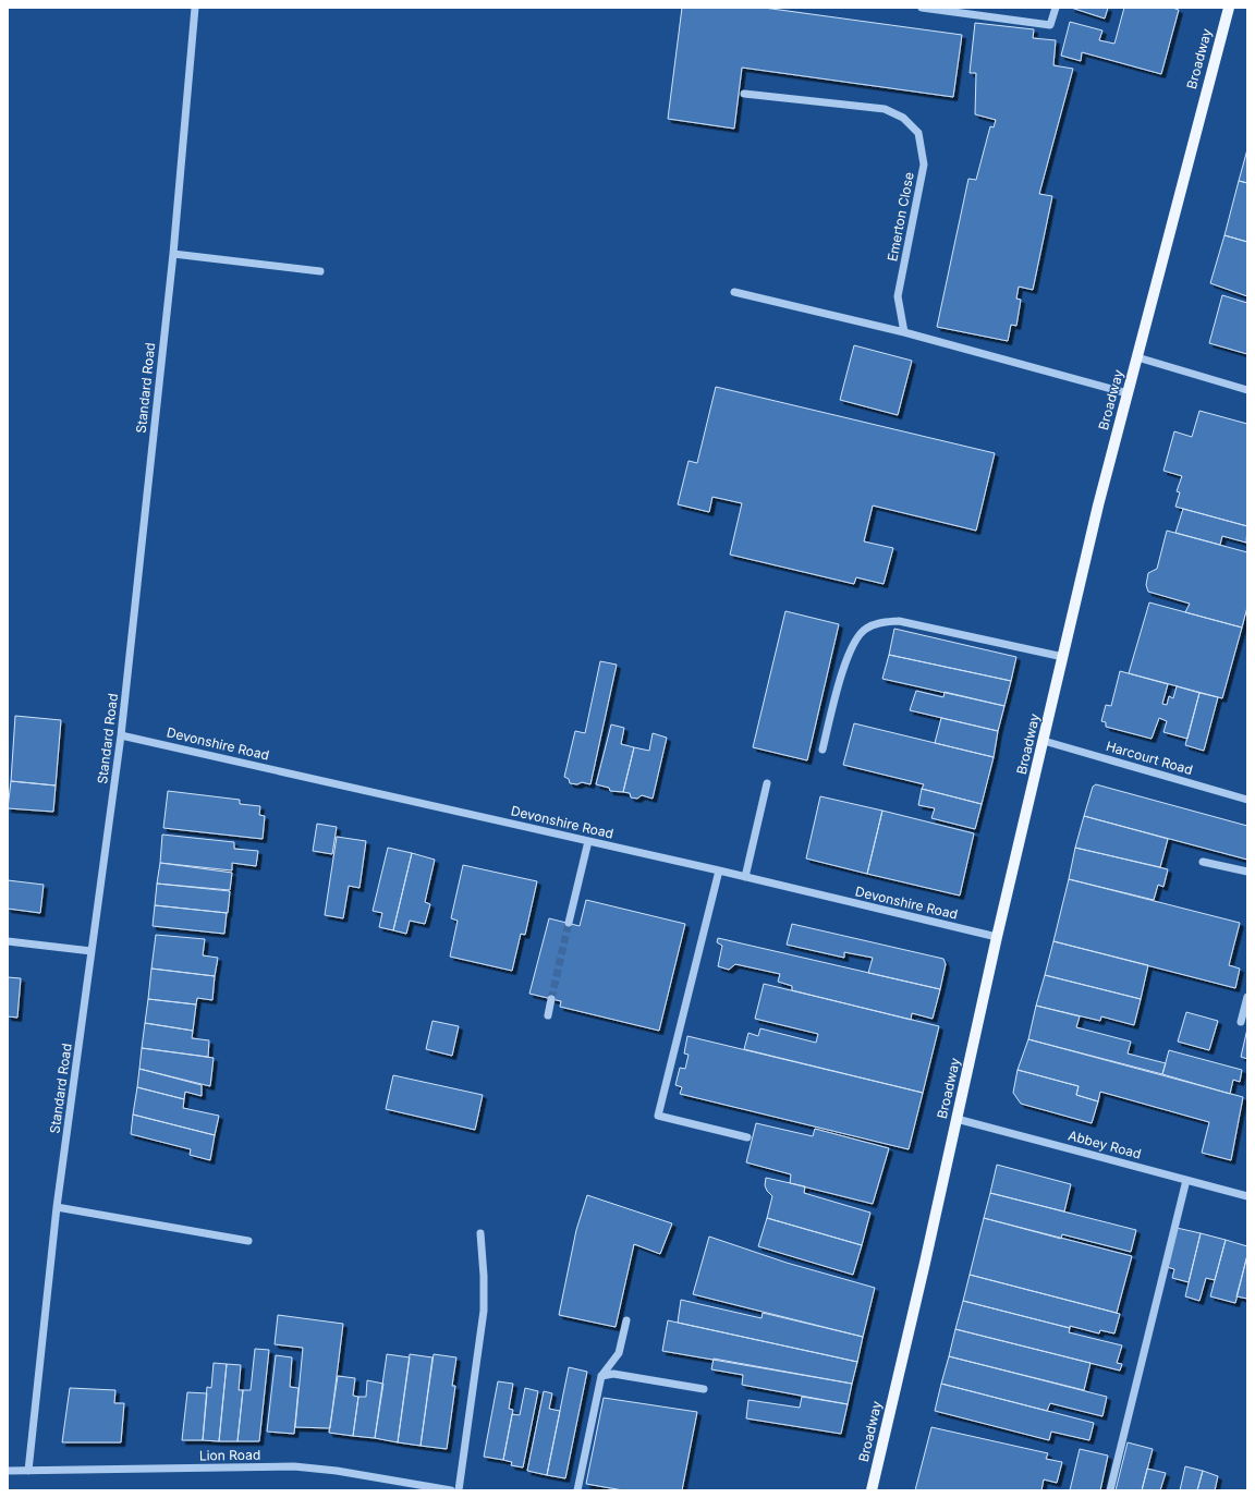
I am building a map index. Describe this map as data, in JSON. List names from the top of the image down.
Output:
{
  "streets": {
    "main road": ["Broadway"],
    "street": [
      "Emerton Close",
      "Standard Road",
      "Devonshire Road",
      "Harcourt Road",
      "Abbey Road",
      "Lion Road"
    ]
  },
  "crossings": [
    ["Broadway", "Devonshire Road"],
    ["Broadway", "Harcourt Road"],
    ["Broadway", "Abbey Road"],
    ["Standard Road", "Devonshire Road"],
    ["Standard Road", "Lion Road"]
  ]
}
